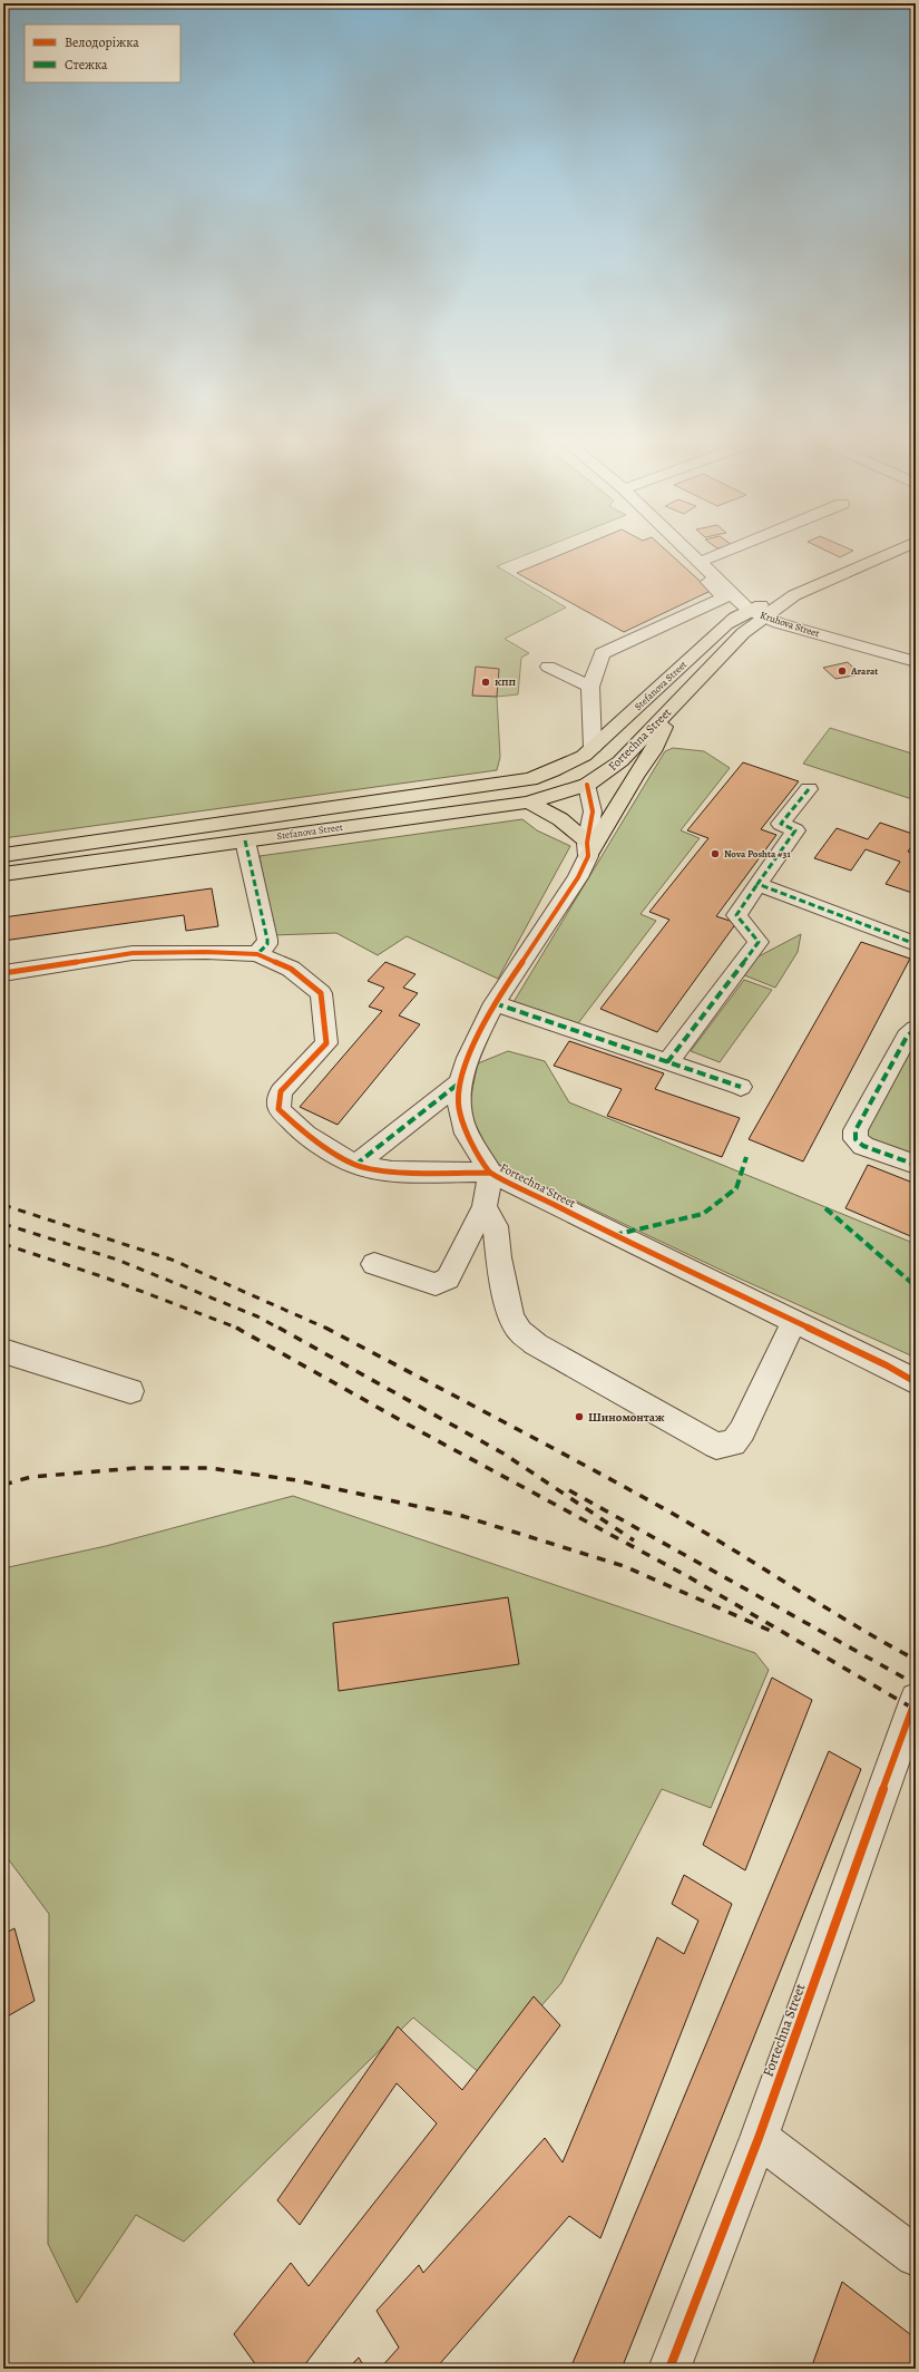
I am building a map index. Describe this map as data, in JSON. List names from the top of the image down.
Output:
{
  "streets": {
    "main road": ["Stefanova Street", "Fortechna Street"],
    "street": ["Kruhova Street"]
  },
  "crossings": [
    ["Kruhova Street", "Stefanova Street"],
    ["Kruhova Street", "Fortechna Street"],
    ["Stefanova Street", "Fortechna Street"]
  ],
  "places": [
    "Ararat",
    "КПП",
    "Nova Poshta #31",
    "Шиномонтаж"
  ],
  "legend": ["Велодоріжка", "Стежка"]
}
